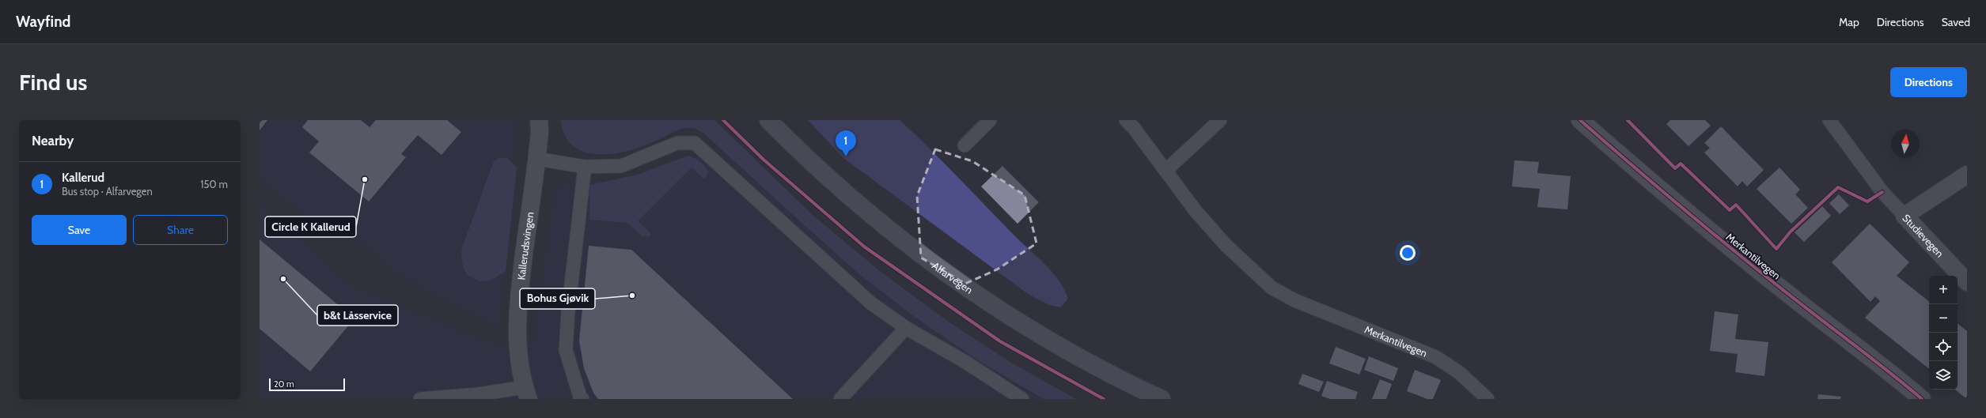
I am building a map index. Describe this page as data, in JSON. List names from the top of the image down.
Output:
{
  "streets": {
    "main road": ["Alfarvegen"],
    "street": ["Studievegen", "Kallerudsvingen", "Merkantilvegen"]
  },
  "places": ["Circle K Kallerud", "b&t Låsservice", "Bohus Gjøvik"],
  "scale_bar": "20 m",
  "north": "top",
  "page": {
    "header": "Wayfind",
    "nav": ["Map", "Directions", "Saved"],
    "buttons": [
      "Directions",
      ["Save", "Share"]
    ],
    "title": "Find us",
    "heading": "Nearby",
    "pins": "1",
    "list": [
      {
        "mark": "1",
        "name": "Kallerud",
        "note": "Bus stop · Alfarvegen",
        "value": "150 m"
      }
    ],
    "map_buttons": ["+", "−"],
    "scale": "20 m"
  }
}
